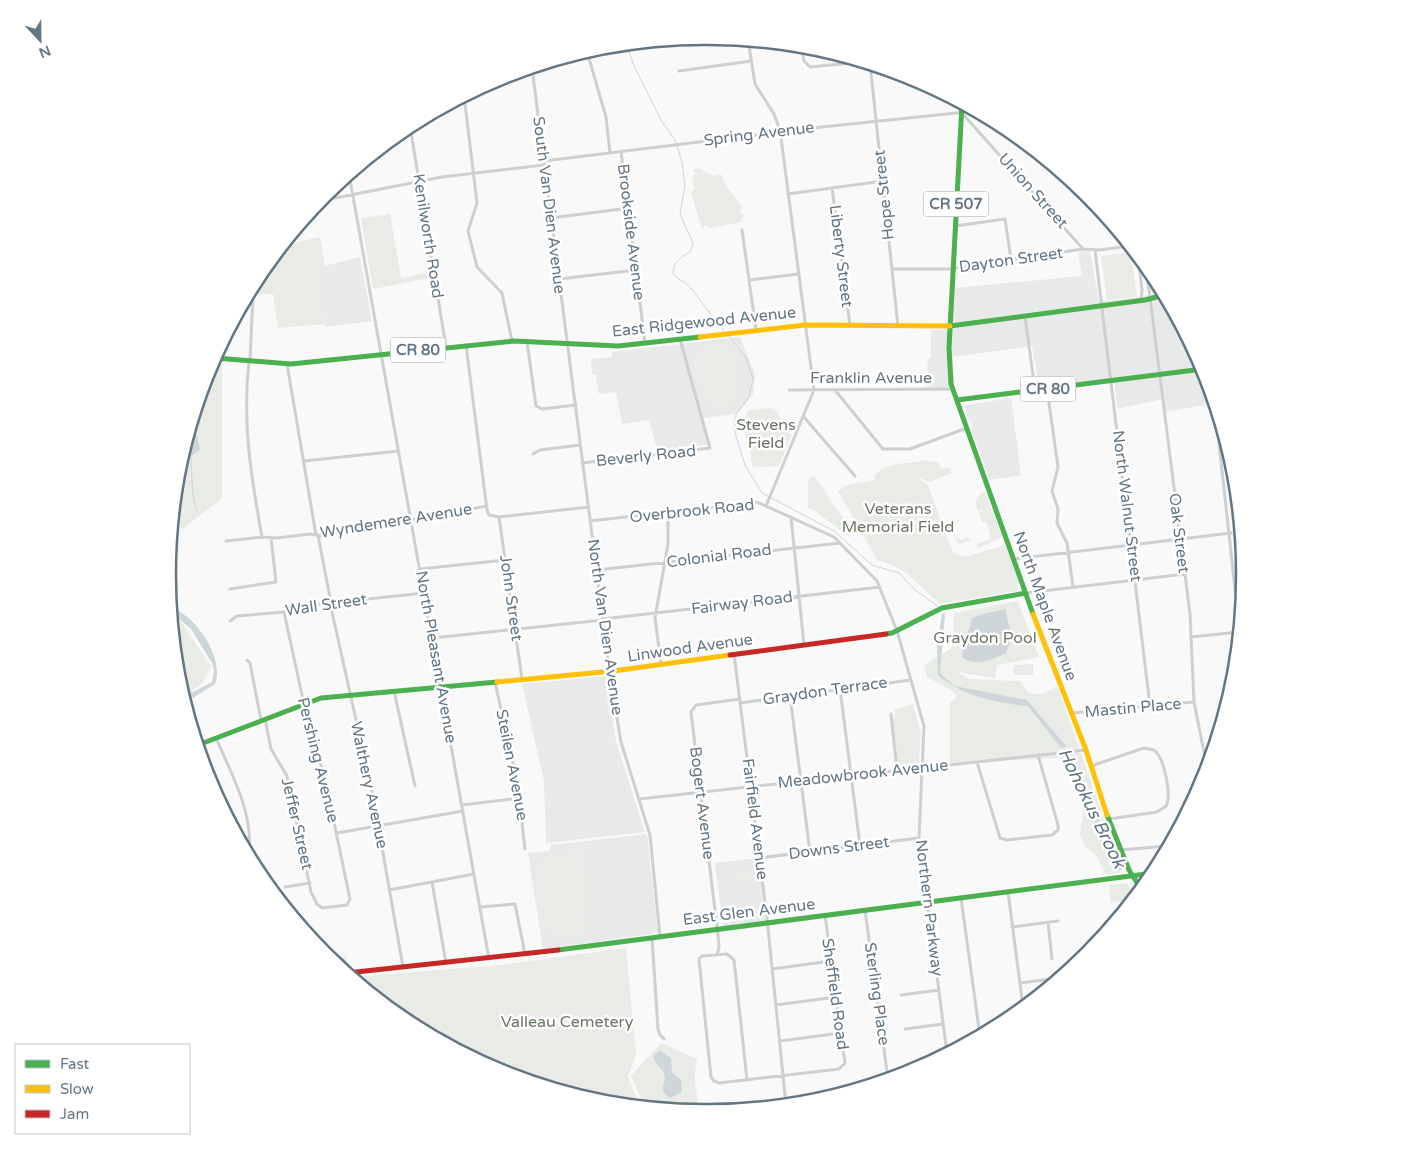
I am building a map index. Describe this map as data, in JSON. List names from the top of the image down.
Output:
{
  "streets": {
    "main road": [
      "CR 507",
      "East Ridgewood Avenue",
      "CR 80",
      "North Maple Avenue",
      "Linwood Avenue",
      "East Glen Avenue"
    ],
    "street": [
      "Spring Avenue",
      "Union Street",
      "Hope Street",
      "South Van Dien Avenue",
      "Brookside Avenue",
      "Kenilworth Road",
      "Liberty Street",
      "Dayton Street",
      "Franklin Avenue",
      "Beverly Road",
      "North Walnut Street",
      "Overbrook Road",
      "Wyndemere Avenue",
      "Oak Street",
      "Colonial Road",
      "John Street",
      "Fairway Road",
      "Wall Street",
      "North Van Dien Avenue",
      "North Pleasant Avenue",
      "Graydon Terrace",
      "Mastin Place",
      "Pershing Avenue",
      "Steilen Avenue",
      "Meadowbrook Avenue",
      "Walthery Avenue",
      "Bogert Avenue",
      "Fairfield Avenue",
      "Jeffer Street",
      "Downs Street",
      "Northern Parkway",
      "Sheffield Road",
      "Sterling Place"
    ]
  },
  "crossings": [
    ["Spring Avenue", "Union Street"],
    ["Spring Avenue", "Hope Street"],
    ["Spring Avenue", "CR 507"],
    ["Spring Avenue", "South Van Dien Avenue"],
    ["Spring Avenue", "Brookside Avenue"],
    ["Spring Avenue", "Kenilworth Road"],
    ["Spring Avenue", "North Pleasant Avenue"],
    ["Union Street", "CR 507"],
    ["Union Street", "Dayton Street"],
    ["Hope Street", "Dayton Street"],
    ["Hope Street", "East Ridgewood Avenue"],
    ["CR 507", "Dayton Street"],
    ["CR 507", "East Ridgewood Avenue"],
    ["CR 507", "North Maple Avenue"],
    ["South Van Dien Avenue", "East Ridgewood Avenue"],
    ["South Van Dien Avenue", "North Van Dien Avenue"],
    ["Brookside Avenue", "East Ridgewood Avenue"],
    ["Kenilworth Road", "East Ridgewood Avenue"],
    ["Liberty Street", "East Ridgewood Avenue"],
    ["Dayton Street", "North Walnut Street"],
    ["East Ridgewood Avenue", "Beverly Road"],
    ["East Ridgewood Avenue", "North Walnut Street"],
    ["East Ridgewood Avenue", "Oak Street"],
    ["East Ridgewood Avenue", "North Maple Avenue"],
    ["East Ridgewood Avenue", "North Van Dien Avenue"],
    ["East Ridgewood Avenue", "North Pleasant Avenue"],
    ["East Ridgewood Avenue", "Walthery Avenue"],
    ["CR 80", "North Walnut Street"],
    ["CR 80", "Oak Street"],
    ["CR 80", "North Maple Avenue"],
    ["Franklin Avenue", "North Maple Avenue"],
    ["Beverly Road", "North Van Dien Avenue"],
    ["North Walnut Street", "Linwood Avenue"],
    ["North Walnut Street", "Mastin Place"],
    ["Overbrook Road", "North Van Dien Avenue"],
    ["Overbrook Road", "Northern Parkway"],
    ["Wyndemere Avenue", "John Street"],
    ["Wyndemere Avenue", "North Pleasant Avenue"],
    ["Wyndemere Avenue", "Walthery Avenue"],
    ["Oak Street", "Linwood Avenue"],
    ["Oak Street", "Mastin Place"],
    ["Colonial Road", "North Van Dien Avenue"],
    ["Colonial Road", "Northern Parkway"],
    ["John Street", "Fairway Road"],
    ["John Street", "Linwood Avenue"],
    ["Fairway Road", "North Van Dien Avenue"],
    ["Fairway Road", "North Pleasant Avenue"],
    ["Fairway Road", "Northern Parkway"],
    ["Wall Street", "North Pleasant Avenue"],
    ["Wall Street", "Pershing Avenue"],
    ["Wall Street", "Walthery Avenue"],
    ["North Maple Avenue", "Linwood Avenue"],
    ["North Maple Avenue", "Mastin Place"],
    ["North Maple Avenue", "Meadowbrook Avenue"],
    ["North Maple Avenue", "East Glen Avenue"],
    ["North Van Dien Avenue", "Linwood Avenue"],
    ["North Van Dien Avenue", "Meadowbrook Avenue"],
    ["North Van Dien Avenue", "East Glen Avenue"],
    ["Linwood Avenue", "North Pleasant Avenue"],
    ["Linwood Avenue", "Pershing Avenue"],
    ["Linwood Avenue", "Steilen Avenue"],
    ["Linwood Avenue", "Walthery Avenue"],
    ["Linwood Avenue", "Fairfield Avenue"],
    ["Linwood Avenue", "Jeffer Street"],
    ["Linwood Avenue", "Northern Parkway"],
    ["North Pleasant Avenue", "East Glen Avenue"],
    ["Graydon Terrace", "Bogert Avenue"],
    ["Graydon Terrace", "Fairfield Avenue"],
    ["Graydon Terrace", "Northern Parkway"],
    ["Pershing Avenue", "Jeffer Street"],
    ["Meadowbrook Avenue", "Bogert Avenue"],
    ["Meadowbrook Avenue", "Fairfield Avenue"],
    ["Meadowbrook Avenue", "Northern Parkway"],
    ["Walthery Avenue", "East Glen Avenue"],
    ["Bogert Avenue", "Fairfield Avenue"],
    ["Bogert Avenue", "East Glen Avenue"],
    ["Fairfield Avenue", "Downs Street"],
    ["Fairfield Avenue", "East Glen Avenue"],
    ["Fairfield Avenue", "Sheffield Road"],
    ["Downs Street", "Northern Parkway"],
    ["Northern Parkway", "East Glen Avenue"],
    ["East Glen Avenue", "Sheffield Road"],
    ["East Glen Avenue", "Sterling Place"]
  ],
  "water": ["Hohokus Brook"],
  "parks": [
    "Stevens Field",
    "Veterans Memorial Field",
    "Graydon Pool",
    "Valleau Cemetery"
  ],
  "legend": ["Fast", "Slow", "Jam"],
  "north": "bottom"
}
